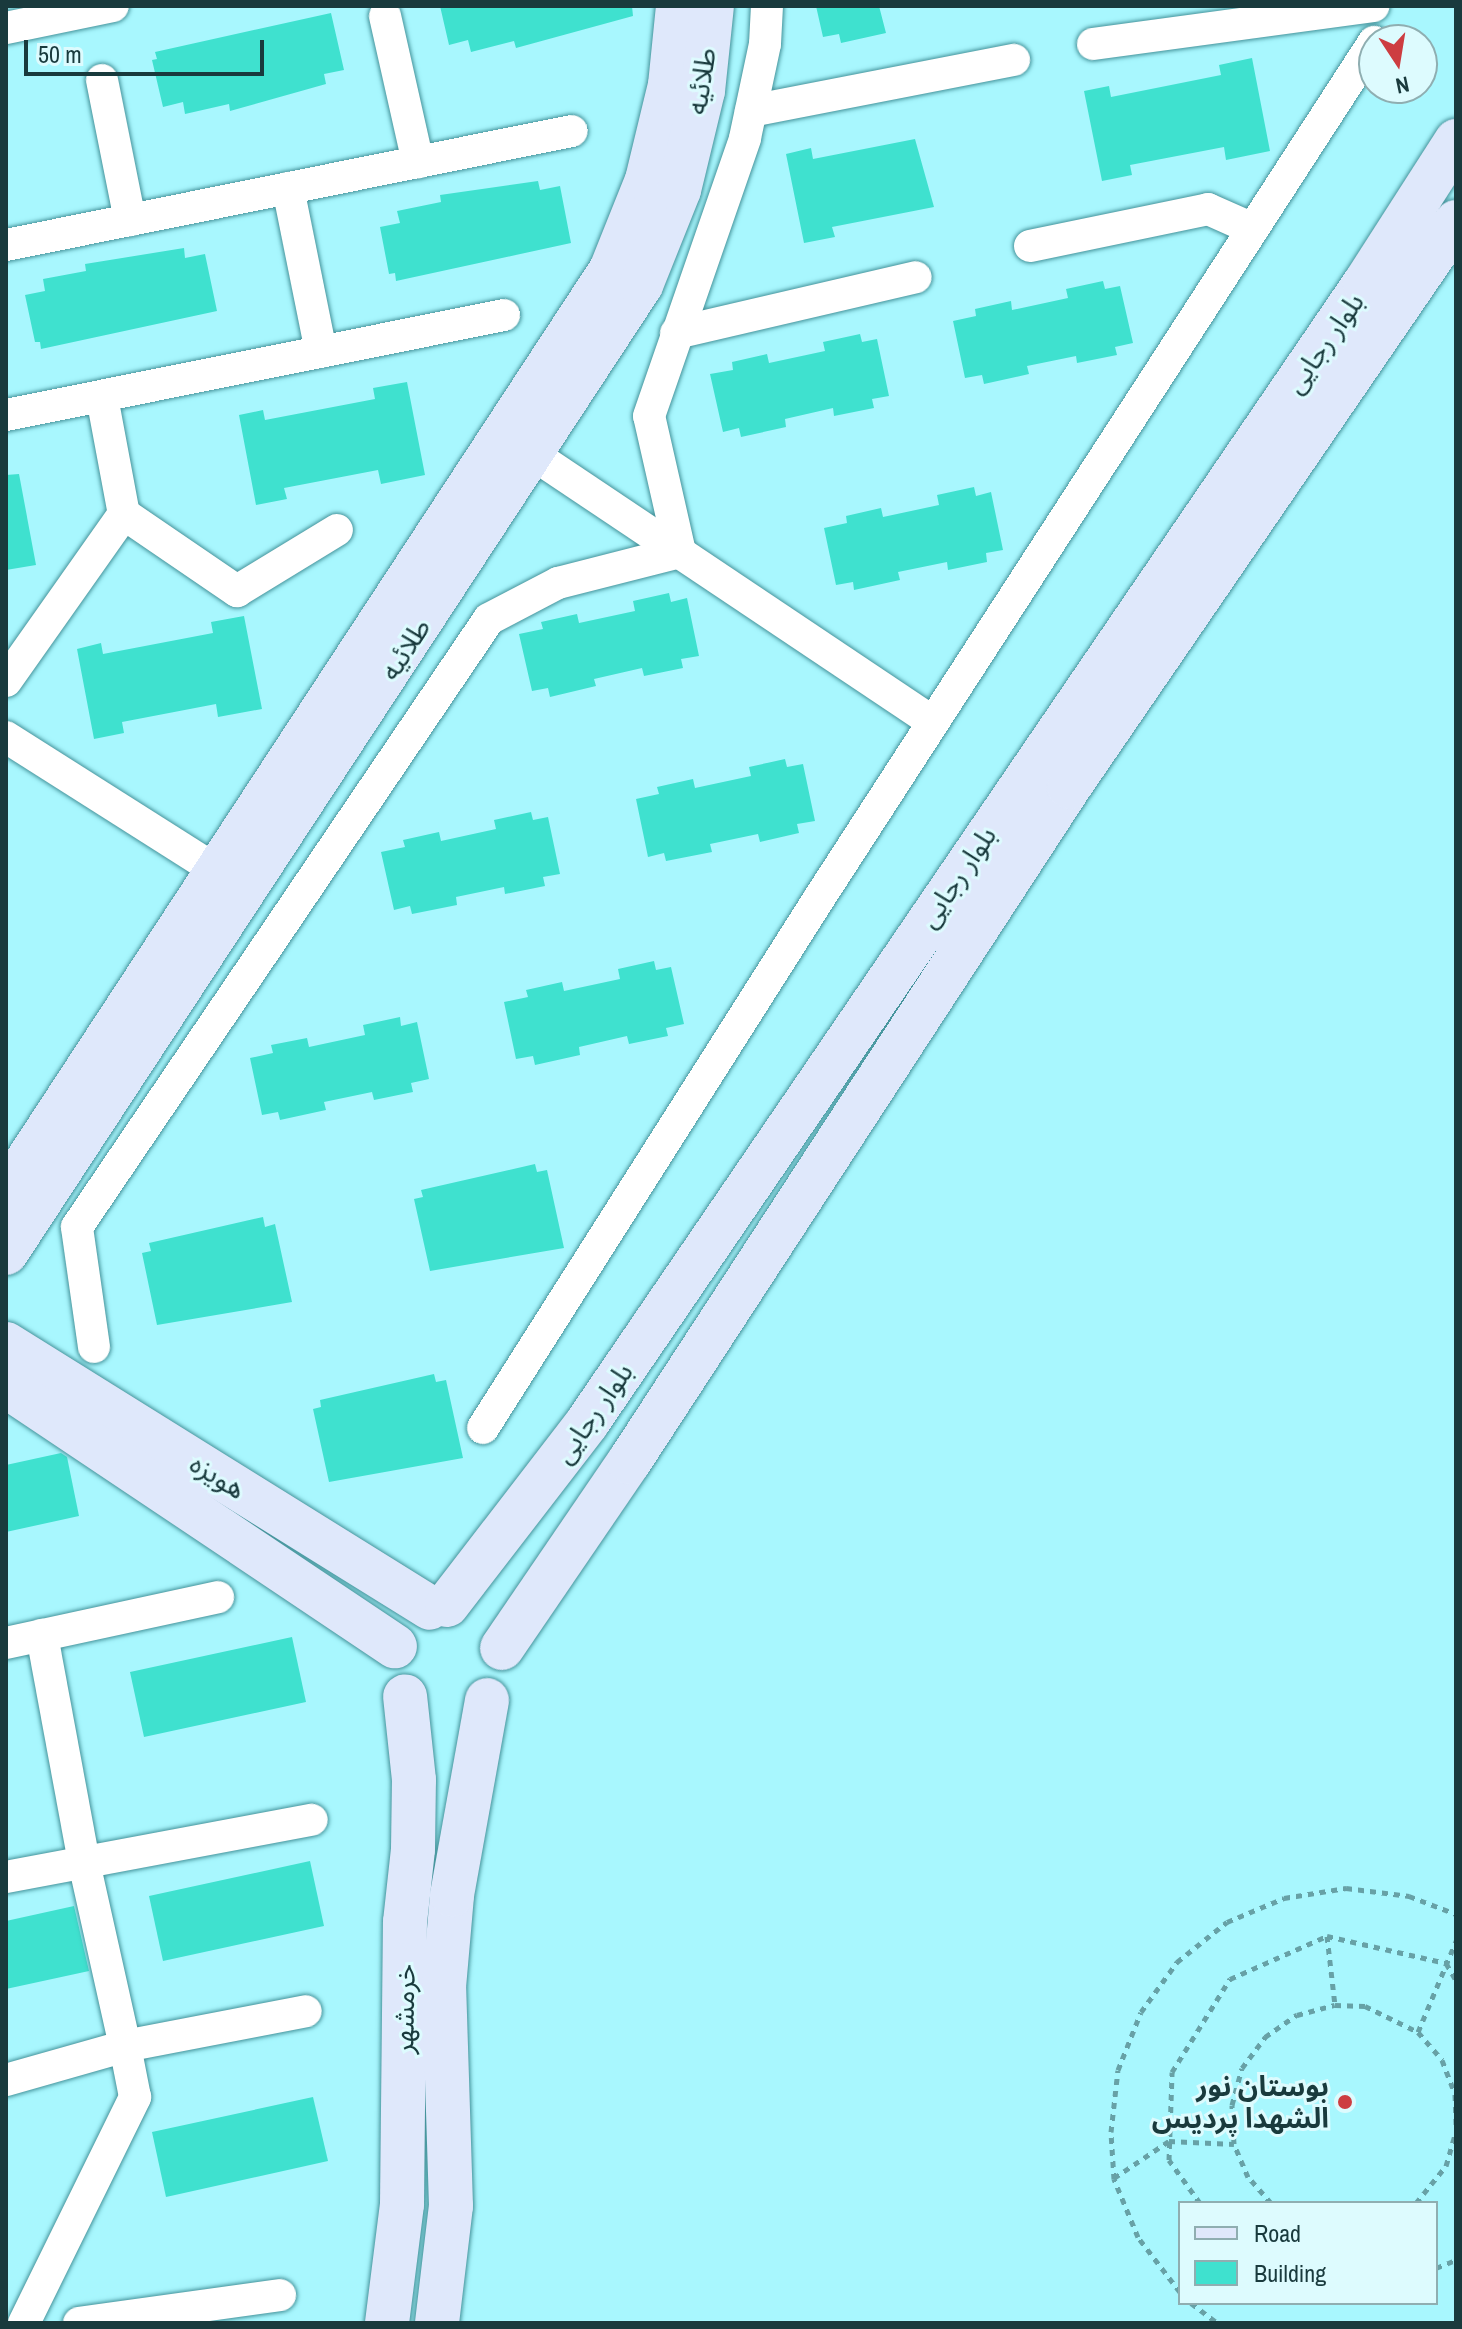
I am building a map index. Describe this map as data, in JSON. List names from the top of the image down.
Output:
{
  "streets": {
    "main road": [
      "طلائیه",
      "بلوار رجایی",
      "هویزه",
      "خرمشهر"
    ]
  },
  "crossings": [
    ["بلوار رجایی", "هویزه"],
    ["بلوار رجایی", "خرمشهر"],
    ["هویزه", "خرمشهر"]
  ],
  "places": ["بوستان نور الشهدا پردیس"],
  "legend": ["Road", "Building"],
  "scale_bar": "50 m",
  "north": "bottom"
}
